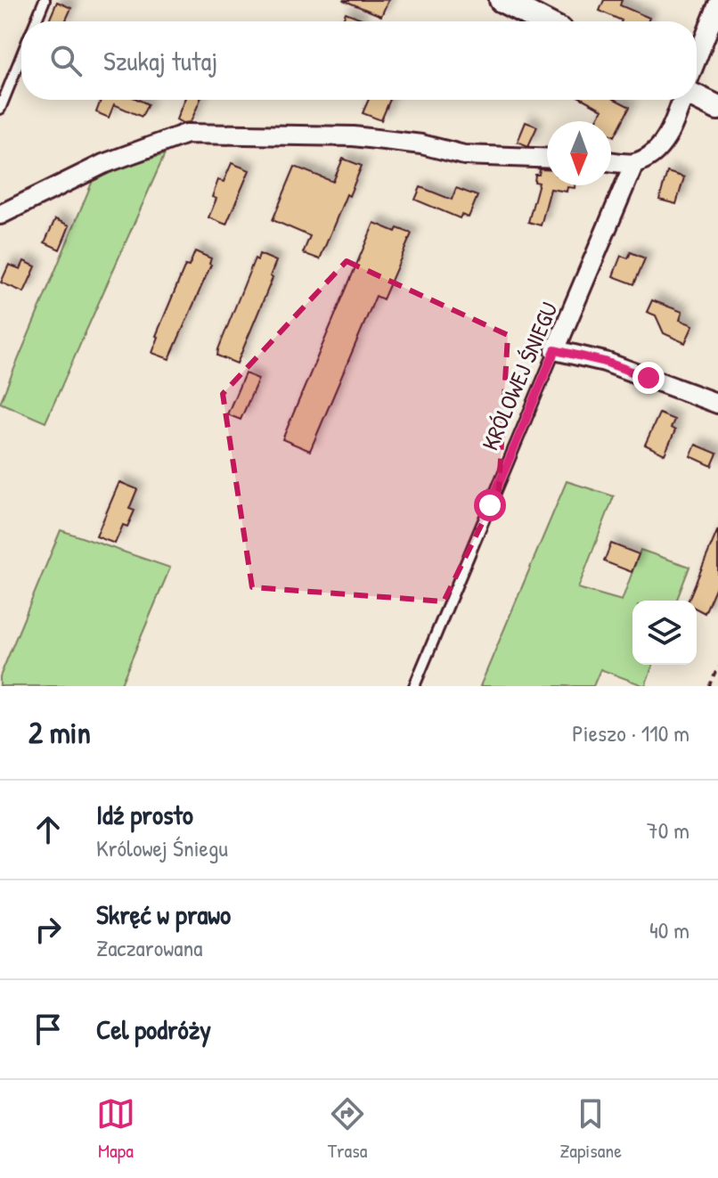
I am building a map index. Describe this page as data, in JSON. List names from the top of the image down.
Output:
{
  "streets": {
    "street": ["KRÓLOWEJ ŚNIEGU"]
  },
  "north": "bottom",
  "page": {
    "search": "Szukaj tutaj",
    "heading": ["2 min", "Pieszo · 110 m"],
    "list": [
      ["Idź prosto", "Królowej Śniegu", "70 m"],
      ["Skręć w prawo", "Zaczarowana", "40 m"],
      "Cel podróży"
    ],
    "nav": ["Mapa", "Trasa", "Zapisane"]
  }
}
